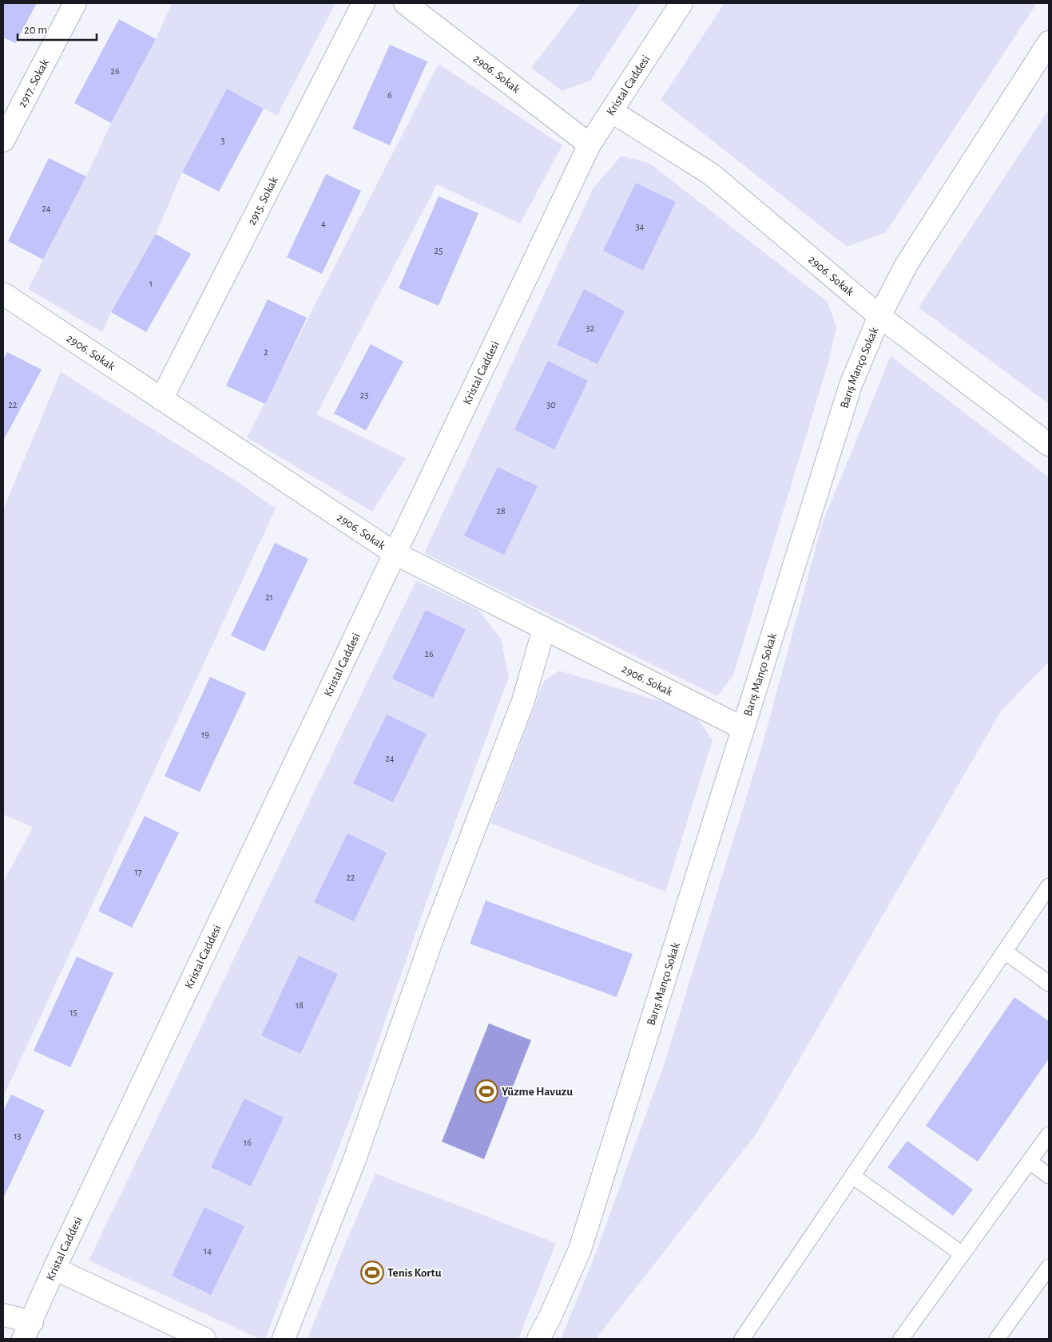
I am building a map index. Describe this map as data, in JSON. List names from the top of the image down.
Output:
{
  "streets": {
    "street": [
      "2906. Sokak",
      "2917. Sokak",
      "Kristal Caddesi",
      "2915. Sokak",
      "Barış Manço Sokak"
    ]
  },
  "crossings": [
    ["2906. Sokak", "Kristal Caddesi"],
    ["2906. Sokak", "2915. Sokak"],
    ["2906. Sokak", "Barış Manço Sokak"]
  ],
  "places": {
    "sports": ["Yüzme Havuzu", "Tenis Kortu"]
  },
  "house_numbers": [
    "26",
    "6",
    "3",
    "24",
    "4",
    "34",
    "25",
    "1",
    "32",
    "2",
    "23",
    "22",
    "30",
    "28",
    "21",
    "26",
    "19",
    "24",
    "17",
    "22",
    "18",
    "15",
    "13",
    "16",
    "14"
  ],
  "scale_bar": "20 m"
}
